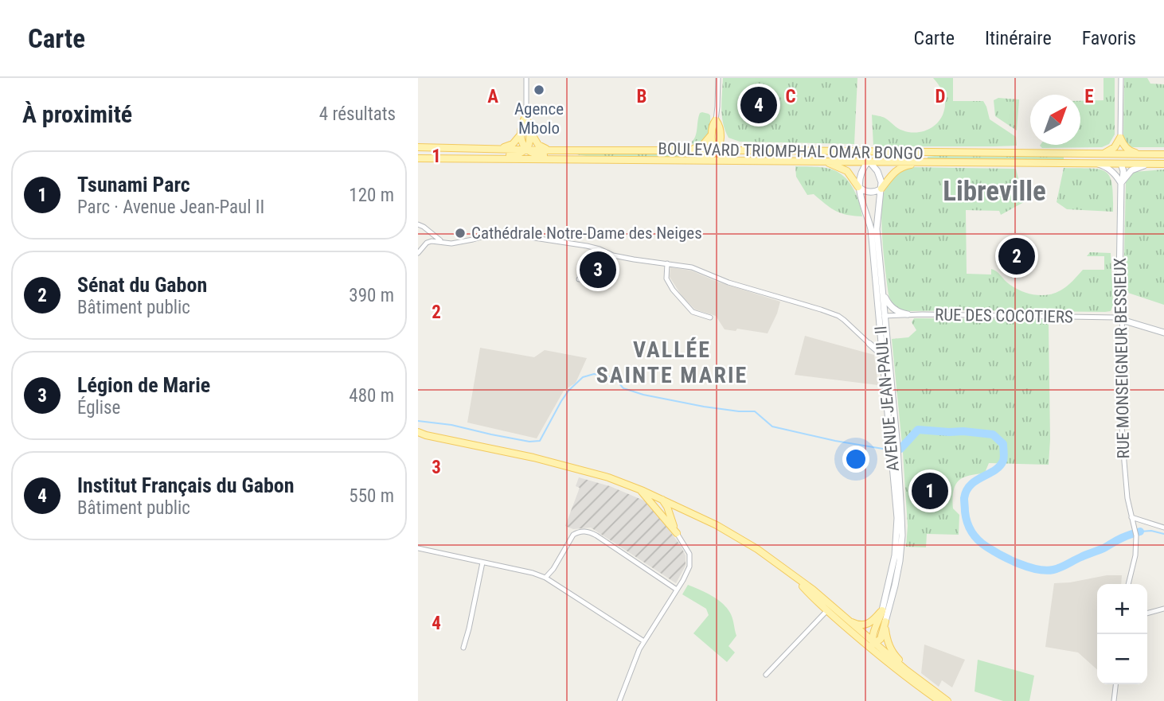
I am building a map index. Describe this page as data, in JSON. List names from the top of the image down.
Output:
{
  "streets": {
    "main road": ["BOULEVARD TRIOMPHAL OMAR BONGO", "RUE MONSEIGNEUR BESSIEUX", "AVENUE JEAN-PAUL II"],
    "street": ["RUE DES COCOTIERS"]
  },
  "crossings": [
    ["BOULEVARD TRIOMPHAL OMAR BONGO", "RUE MONSEIGNEUR BESSIEUX"],
    ["RUE DES COCOTIERS", "RUE MONSEIGNEUR BESSIEUX"],
    ["RUE DES COCOTIERS", "AVENUE JEAN-PAUL II"]
  ],
  "districts": ["Libreville", "VALLÉE SAINTE MARIE"],
  "places": ["Agence Mbolo", "Cathédrale Notre-Dame des Neiges"],
  "north": "top right",
  "page": {
    "header": "Carte",
    "nav": ["Carte", "Itinéraire", "Favoris"],
    "heading": ["À proximité", "4 résultats"],
    "pins": [
      "4",
      "2",
      "3",
      "1"
    ],
    "list": [
      {
        "mark": "1",
        "name": "Tsunami Parc",
        "note": "Parc · Avenue Jean-Paul II",
        "value": "120 m"
      },
      {
        "mark": "2",
        "name": "Sénat du Gabon",
        "note": "Bâtiment public",
        "value": "390 m"
      },
      {
        "mark": "3",
        "name": "Légion de Marie",
        "note": "Église",
        "value": "480 m"
      },
      {
        "mark": "4",
        "name": "Institut Français du Gabon",
        "note": "Bâtiment public",
        "value": "550 m"
      }
    ],
    "map_buttons": ["+", "−"]
  },
  "grid": {
    "columns": [
      "A",
      "B",
      "C",
      "D",
      "E"
    ],
    "rows": [
      "1",
      "2",
      "3",
      "4"
    ]
  }
}
